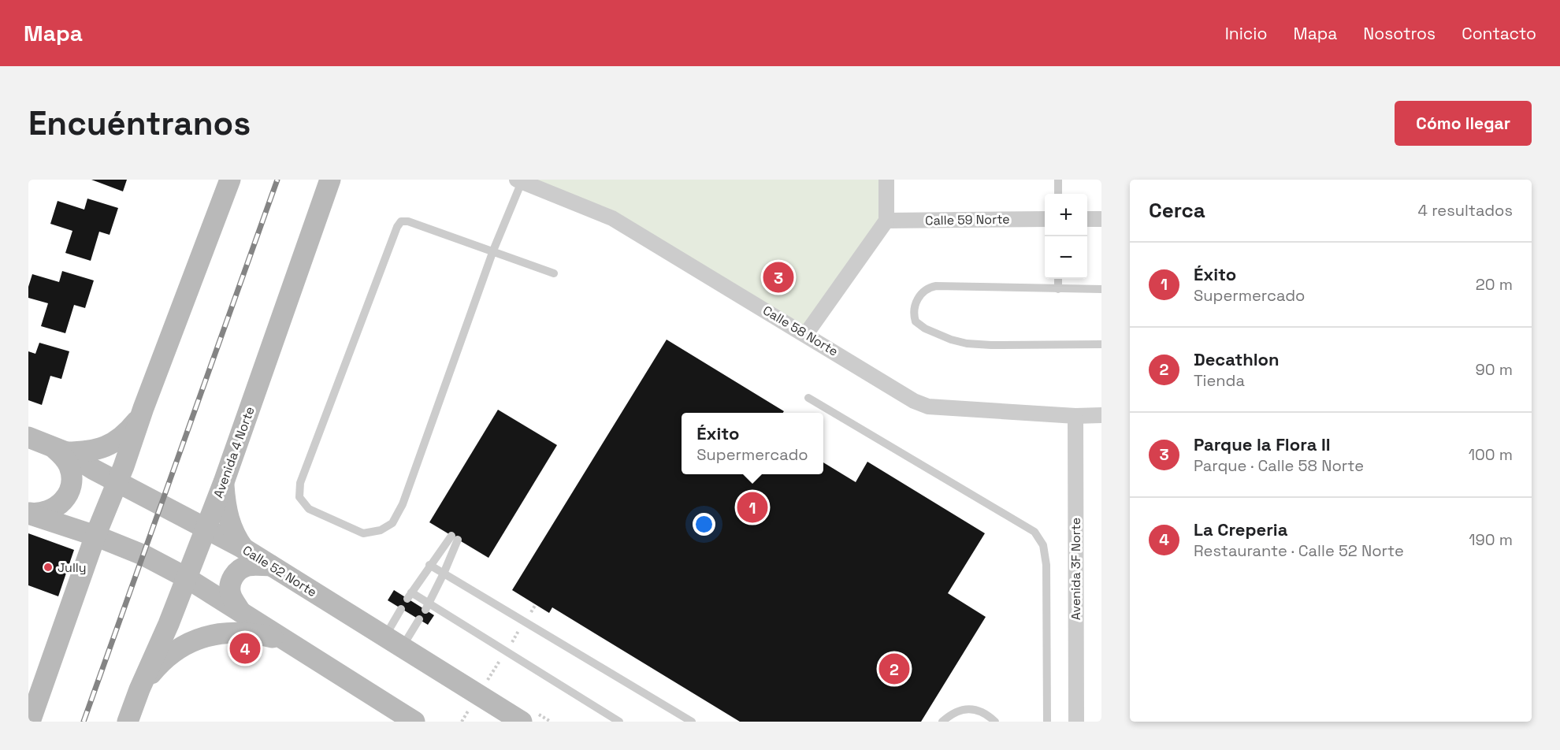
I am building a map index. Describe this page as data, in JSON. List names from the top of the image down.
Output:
{
  "streets": {
    "main road": ["Avenida 4 Norte", "Calle 52 Norte"],
    "street": ["Calle 59 Norte", "Calle 58 Norte", "Avenida 3F Norte"]
  },
  "crossings": [
    ["Calle 58 Norte", "Avenida 3F Norte"],
    ["Avenida 4 Norte", "Calle 52 Norte"]
  ],
  "places": ["Jully"],
  "page": {
    "header": "Mapa",
    "nav": [
      "Inicio",
      "Mapa",
      "Nosotros",
      "Contacto"
    ],
    "buttons": "Cómo llegar",
    "title": "Encuéntranos",
    "heading": ["Cerca", "4 resultados"],
    "map_buttons": ["+", "−"],
    "list": [
      {
        "mark": "1",
        "name": "Éxito",
        "note": "Supermercado",
        "value": "20 m"
      },
      {
        "mark": "2",
        "name": "Decathlon",
        "note": "Tienda",
        "value": "90 m"
      },
      {
        "mark": "3",
        "name": "Parque la Flora II",
        "note": "Parque · Calle 58 Norte",
        "value": "100 m"
      },
      {
        "mark": "4",
        "name": "La Creperia",
        "note": "Restaurante · Calle 52 Norte",
        "value": "190 m"
      }
    ],
    "pins": [
      "3",
      "1",
      "4",
      "2"
    ],
    "popup": ["Éxito", "Supermercado"]
  }
}
